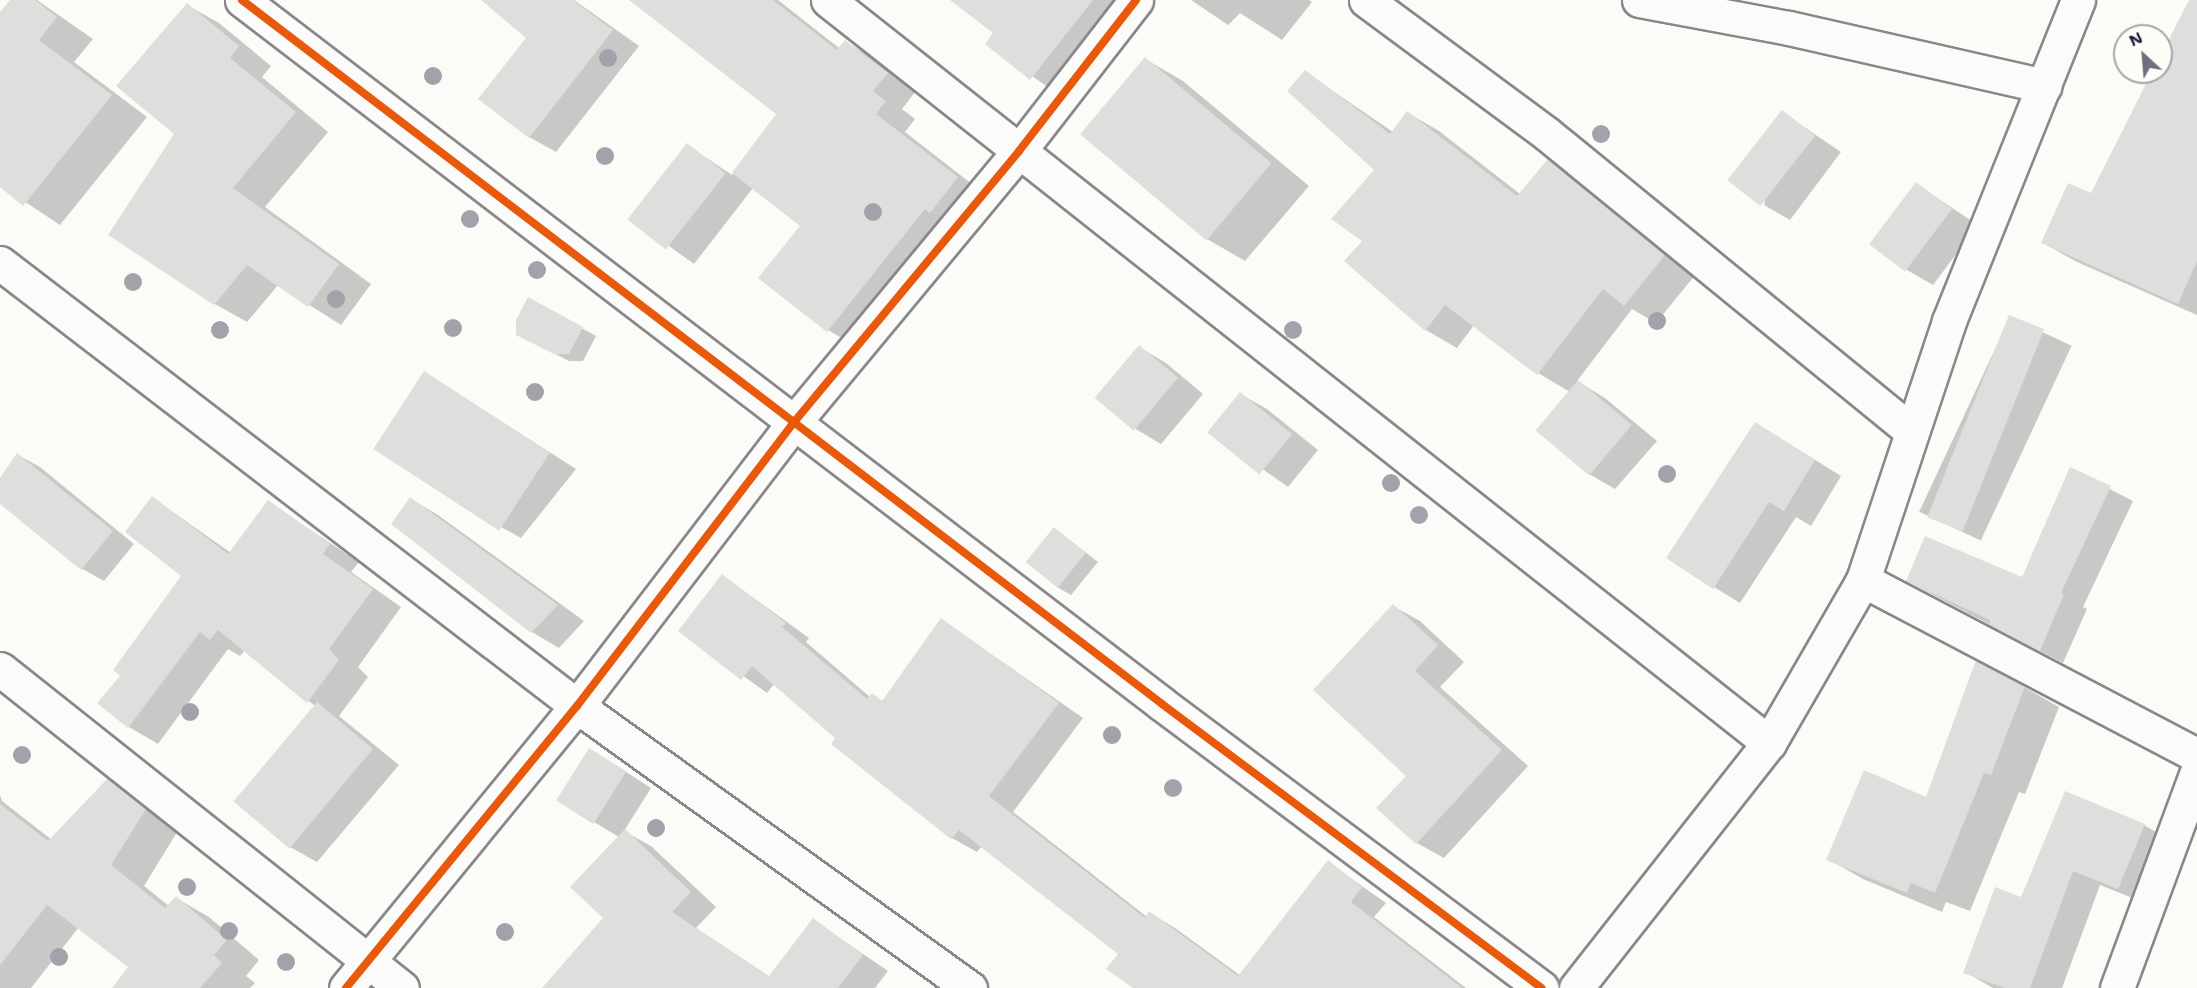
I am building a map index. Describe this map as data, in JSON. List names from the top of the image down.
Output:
{
  "north": "top left"
}
